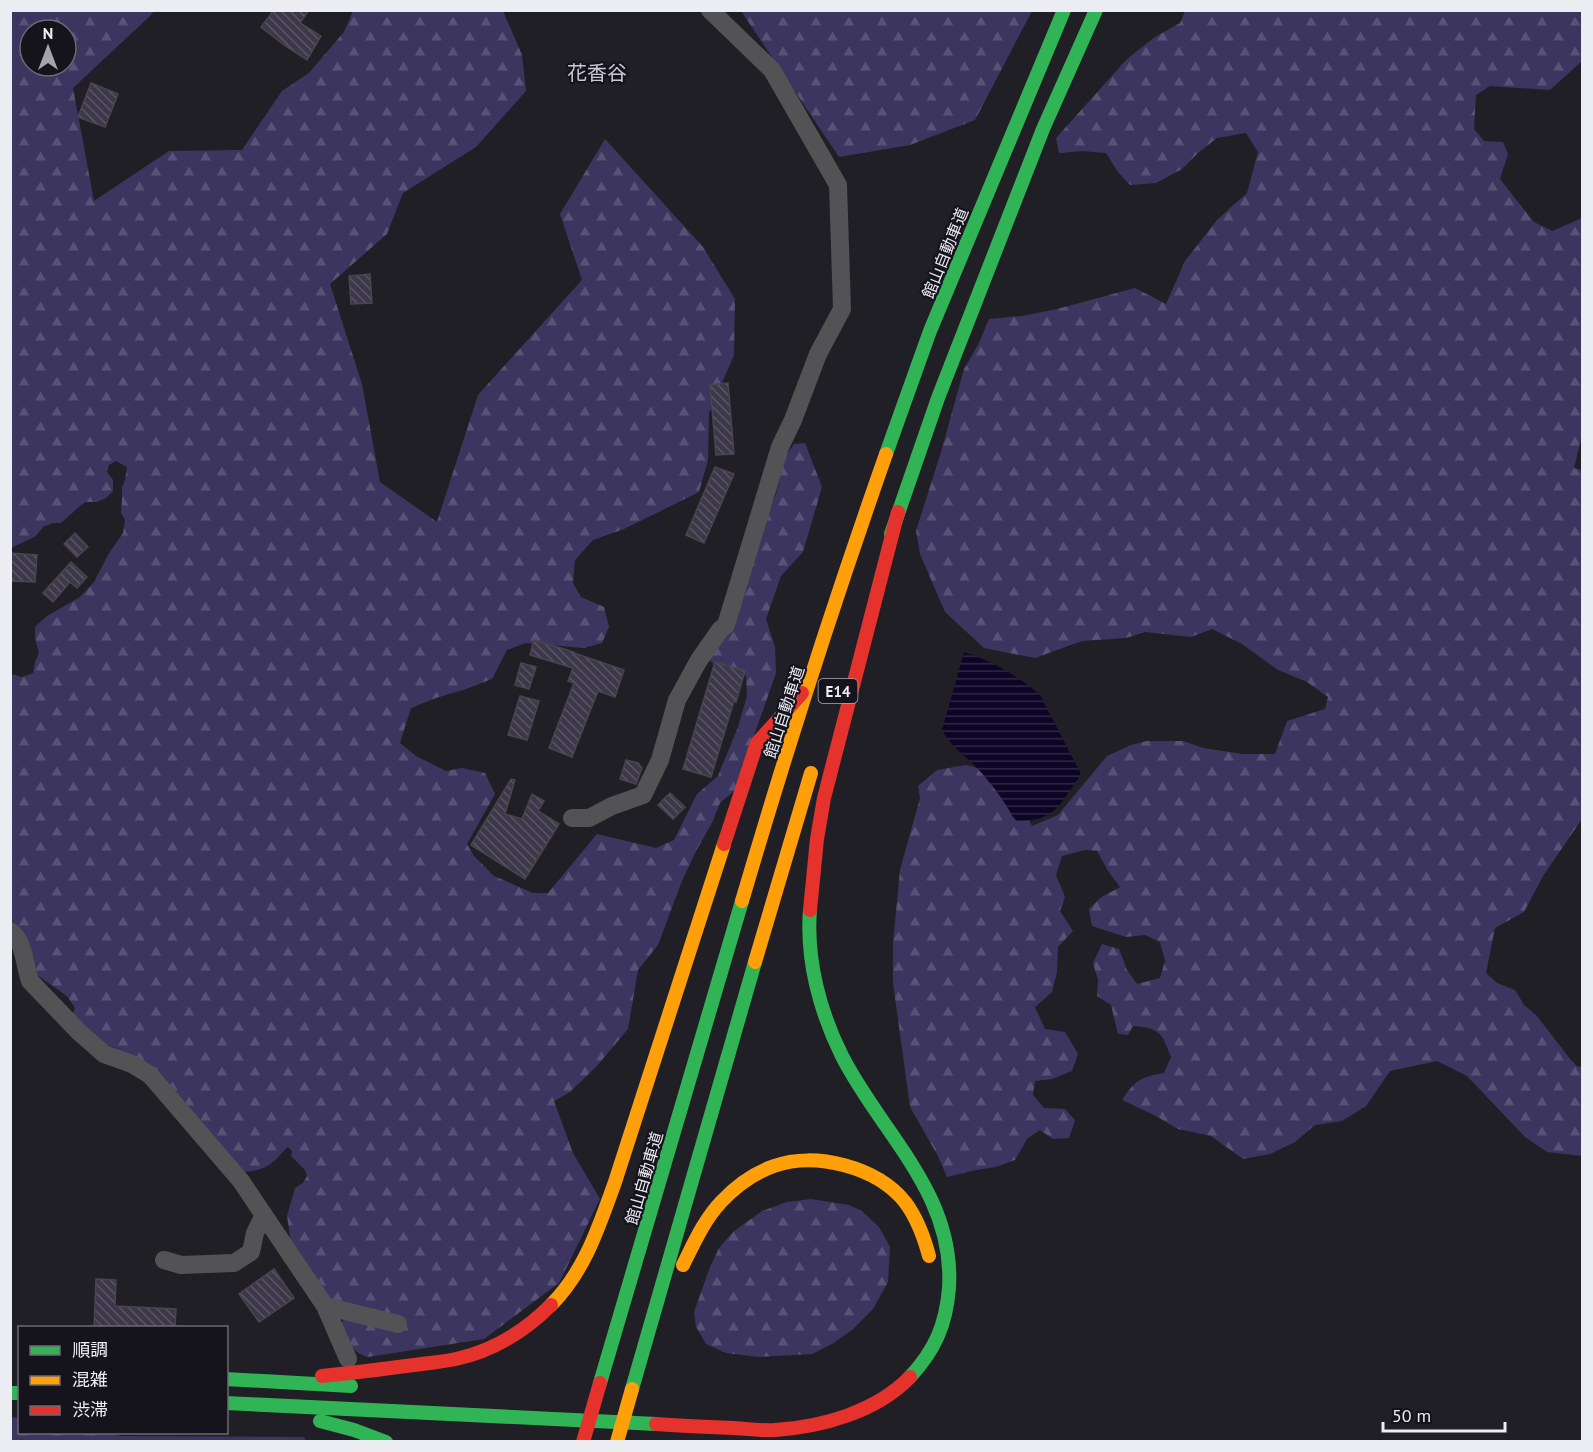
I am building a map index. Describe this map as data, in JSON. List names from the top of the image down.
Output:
{
  "streets": {
    "highway": ["館山自動車道", "E14"]
  },
  "districts": ["花香谷"],
  "legend": ["順調", "混雑", "渋滞"],
  "scale_bar": "50 m",
  "north": "top"
}
